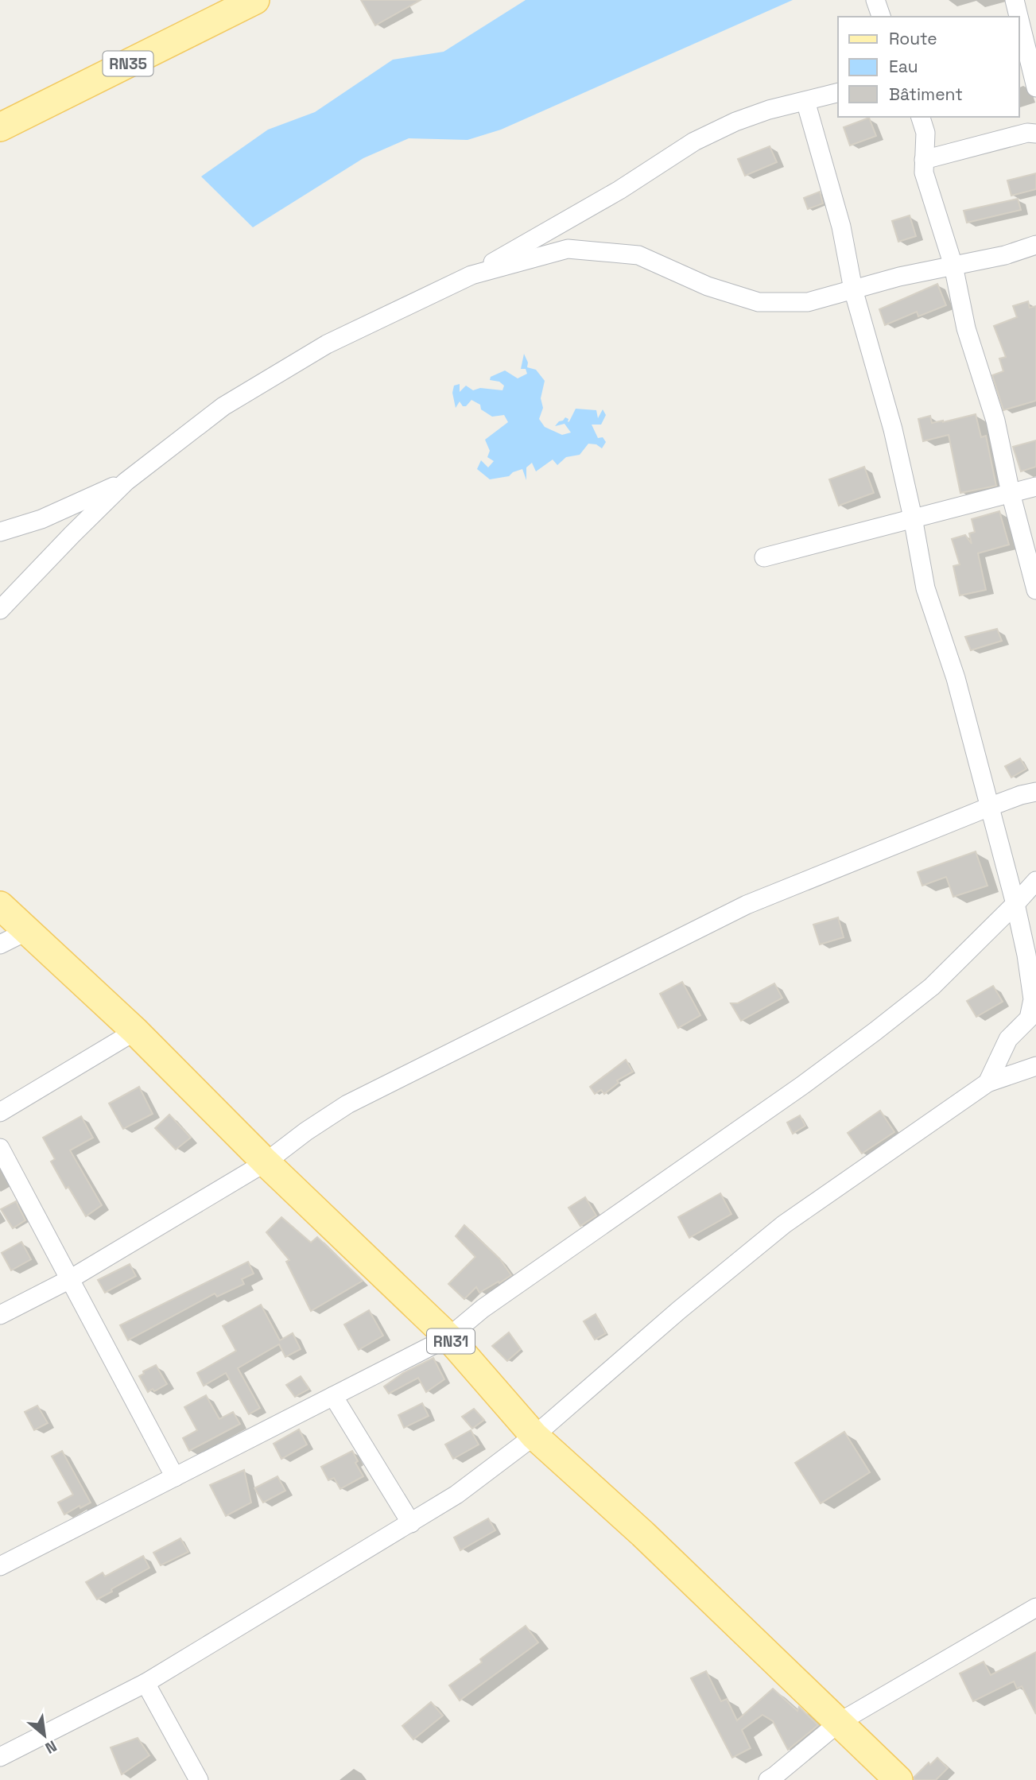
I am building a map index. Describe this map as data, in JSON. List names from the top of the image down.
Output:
{
  "streets": {
    "main road": ["RN35", "RN31"]
  },
  "legend": ["Route", "Eau", "Bâtiment"],
  "north": "bottom right"
}
